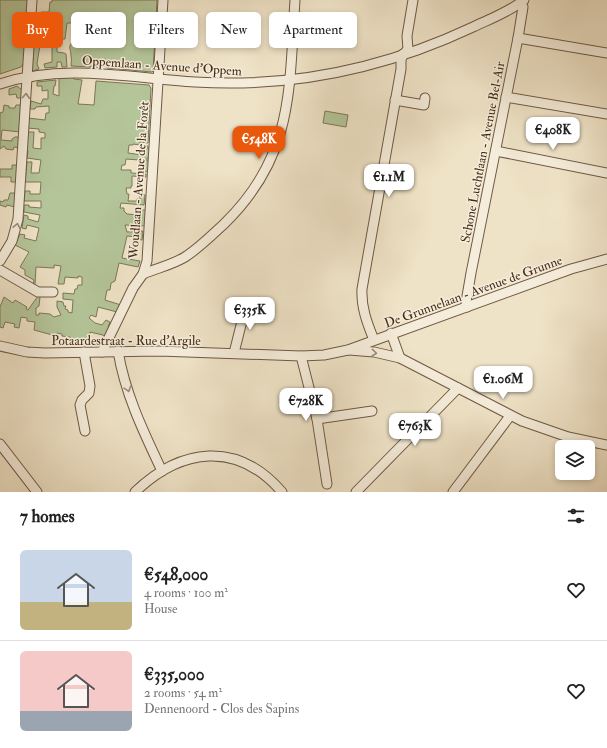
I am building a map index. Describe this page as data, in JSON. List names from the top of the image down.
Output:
{
  "streets": {
    "street": [
      "Oppemlaan - Avenue d'Oppem",
      "Schone Luchtlaan - Avenue Bel-Air",
      "Woudlaan - Avenue de la Forêt",
      "De Grunnelaan - Avenue de Grunne",
      "Potaardestraat - Rue d'Argile"
    ]
  },
  "crossings": [
    ["Oppemlaan - Avenue d'Oppem", "Schone Luchtlaan - Avenue Bel-Air"],
    ["Oppemlaan - Avenue d'Oppem", "Woudlaan - Avenue de la Forêt"],
    ["Schone Luchtlaan - Avenue Bel-Air", "De Grunnelaan - Avenue de Grunne"],
    ["Woudlaan - Avenue de la Forêt", "Potaardestraat - Rue d'Argile"],
    ["De Grunnelaan - Avenue de Grunne", "Potaardestraat - Rue d'Argile"]
  ],
  "page": {
    "chip": [
      "Buy",
      "Rent",
      "Filters",
      "New",
      "Apartment"
    ],
    "price": [
      "€408K",
      "€548K",
      "€1.1M",
      "€335K",
      "€1.06M",
      "€728K",
      "€763K"
    ],
    "heading": "7 homes",
    "list": [
      {
        "name": "€548,000",
        "note": "4 rooms · 100 m² · House"
      },
      {
        "name": "€335,000",
        "note": "2 rooms · 54 m² · Dennenoord - Clos des Sapins"
      }
    ]
  }
}
